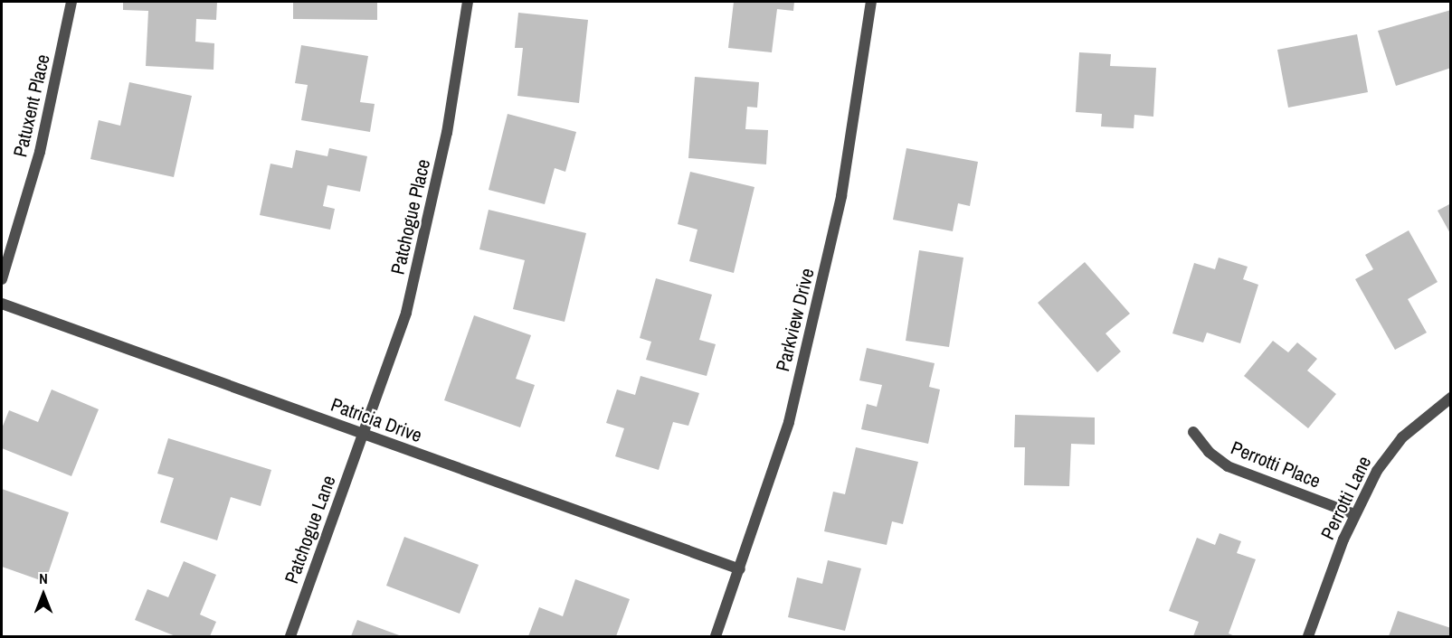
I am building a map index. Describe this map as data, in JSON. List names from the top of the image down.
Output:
{
  "streets": {
    "street": [
      "Patuxent Place",
      "Patchogue Place",
      "Parkview Drive",
      "Patricia Drive",
      "Perrotti Place",
      "Perrotti Lane",
      "Patchogue Lane"
    ]
  },
  "crossings": [
    ["Patchogue Place", "Patricia Drive"],
    ["Patchogue Place", "Patchogue Lane"],
    ["Parkview Drive", "Patricia Drive"],
    ["Patricia Drive", "Patchogue Lane"],
    ["Perrotti Place", "Perrotti Lane"]
  ],
  "north": "top"
}
